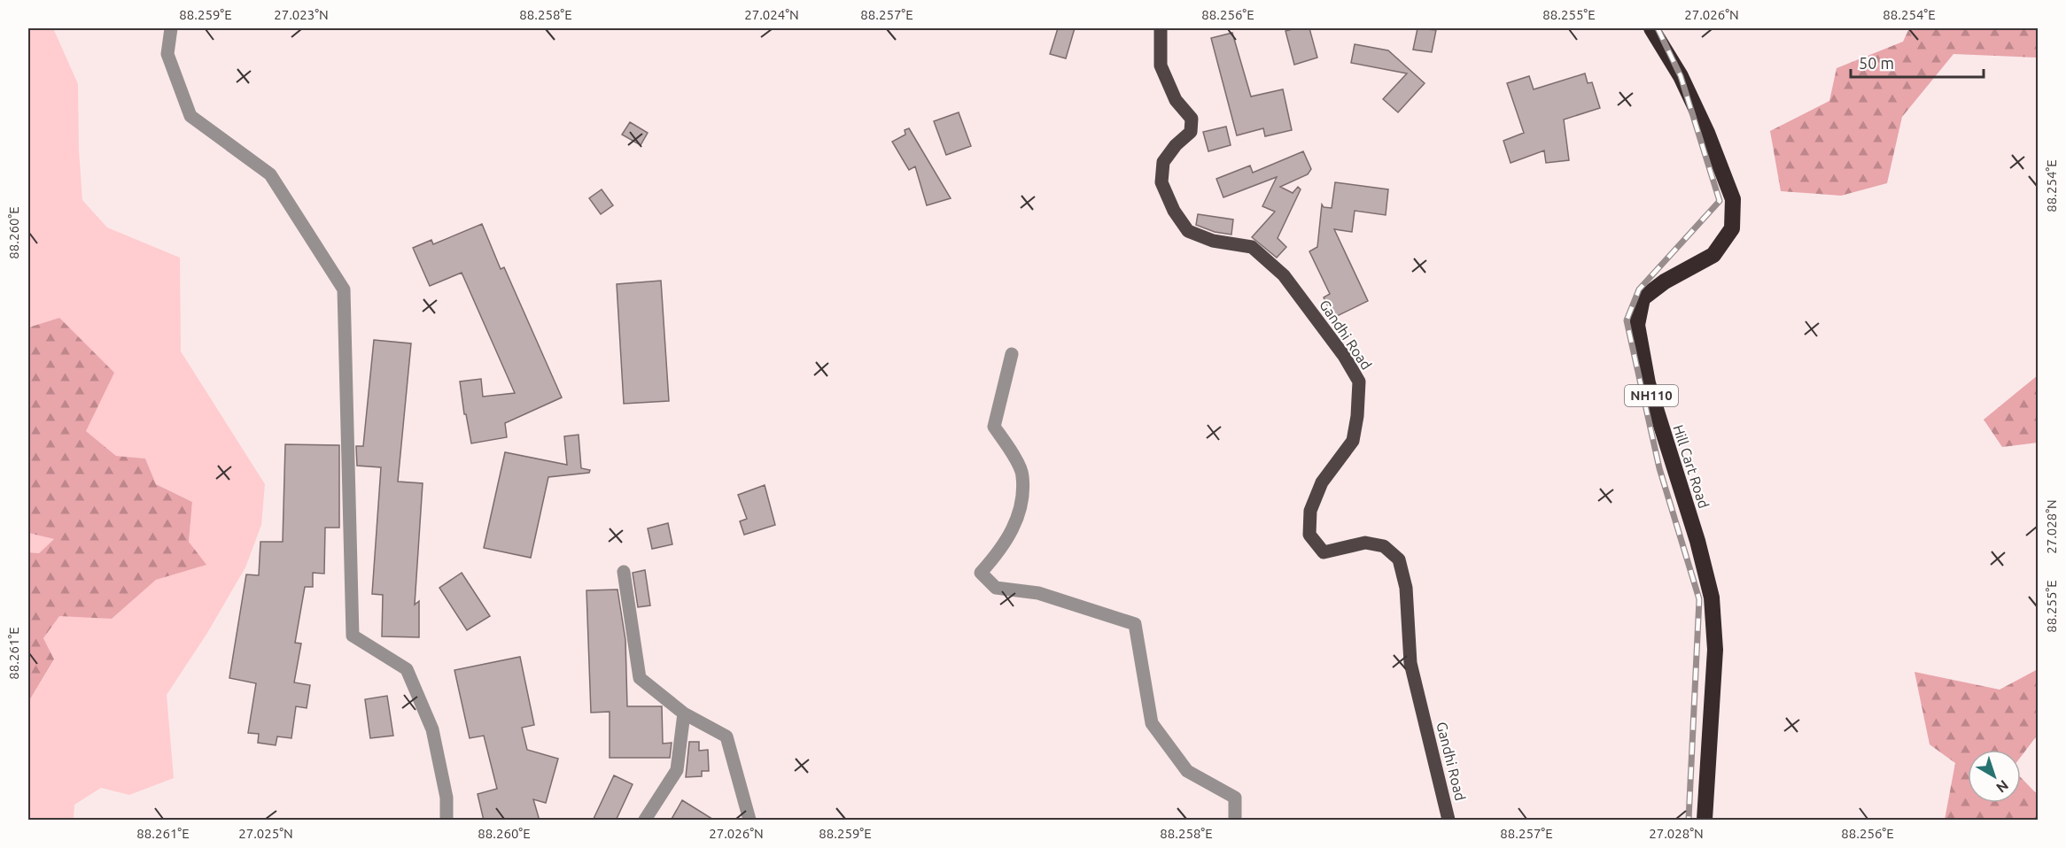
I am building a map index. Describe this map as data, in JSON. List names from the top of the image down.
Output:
{
  "streets": {
    "highway": ["NH110", "Hill Cart Road"],
    "main road": ["Gandhi Road"]
  },
  "scale_bar": "50 m",
  "north": "bottom right",
  "coordinates": [
    "88.259°E",
    "27.023°N",
    "88.258°E",
    "27.024°N",
    "88.257°E",
    "88.256°E",
    "88.255°E",
    "27.026°N",
    "88.254°E",
    "88.260°E",
    "27.028°N",
    "88.261°E",
    "27.025°N"
  ]
}
